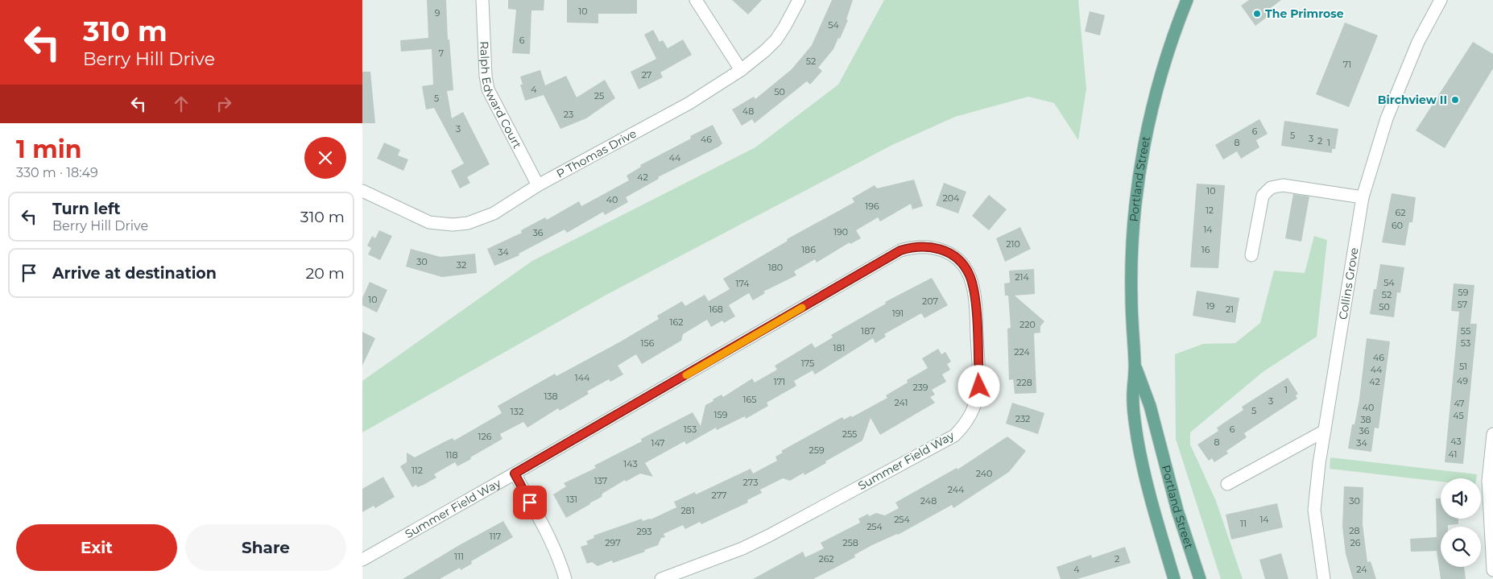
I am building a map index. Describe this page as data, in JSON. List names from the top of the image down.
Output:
{
  "streets": {
    "main road": ["Portland Street"],
    "street": [
      "Ralph Edward Court",
      "P Thomas Drive",
      "Collins Grove",
      "Summer Field Way"
    ]
  },
  "crossings": [
    ["Ralph Edward Court", "P Thomas Drive"]
  ],
  "places": ["The Primrose", "Birchview II"],
  "house_numbers": [
    "10",
    "9",
    "54",
    "6",
    "7",
    "52",
    "71",
    "27",
    "4",
    "50",
    "25",
    "5",
    "48",
    "23",
    "3",
    "6",
    "5",
    "3",
    "46",
    "2",
    "8",
    "1",
    "44",
    "42",
    "10",
    "204",
    "40",
    "196",
    "12",
    "62",
    "60",
    "14",
    "190",
    "36",
    "210",
    "186",
    "16",
    "34",
    "30",
    "32",
    "180",
    "214",
    "54",
    "174",
    "59",
    "52",
    "10",
    "207",
    "57",
    "19",
    "50",
    "168",
    "21",
    "191",
    "162",
    "220",
    "187",
    "55",
    "156",
    "53",
    "181",
    "224",
    "46",
    "175",
    "51",
    "44",
    "144",
    "49",
    "171",
    "42",
    "228",
    "239",
    "1",
    "138",
    "165",
    "3",
    "241",
    "47",
    "40",
    "5",
    "132",
    "159",
    "45",
    "232",
    "38",
    "153",
    "6",
    "36",
    "255",
    "126",
    "43",
    "8",
    "147",
    "34",
    "259",
    "41",
    "118",
    "143",
    "112",
    "240",
    "137",
    "273",
    "244",
    "277",
    "131",
    "248",
    "30",
    "281",
    "254",
    "14",
    "11",
    "254",
    "28",
    "293",
    "117",
    "297",
    "258",
    "26",
    "111",
    "262",
    "2",
    "4",
    "24"
  ],
  "page": {
    "turn": ["310 m", "Berry Hill Drive"],
    "heading": ["1 min", "330 m · 18:49"],
    "list": [
      {
        "name": "Turn left",
        "note": "Berry Hill Drive",
        "value": "310 m"
      },
      {
        "name": "Arrive at destination",
        "value": "20 m"
      }
    ],
    "buttons": ["Exit", "Share"]
  }
}
